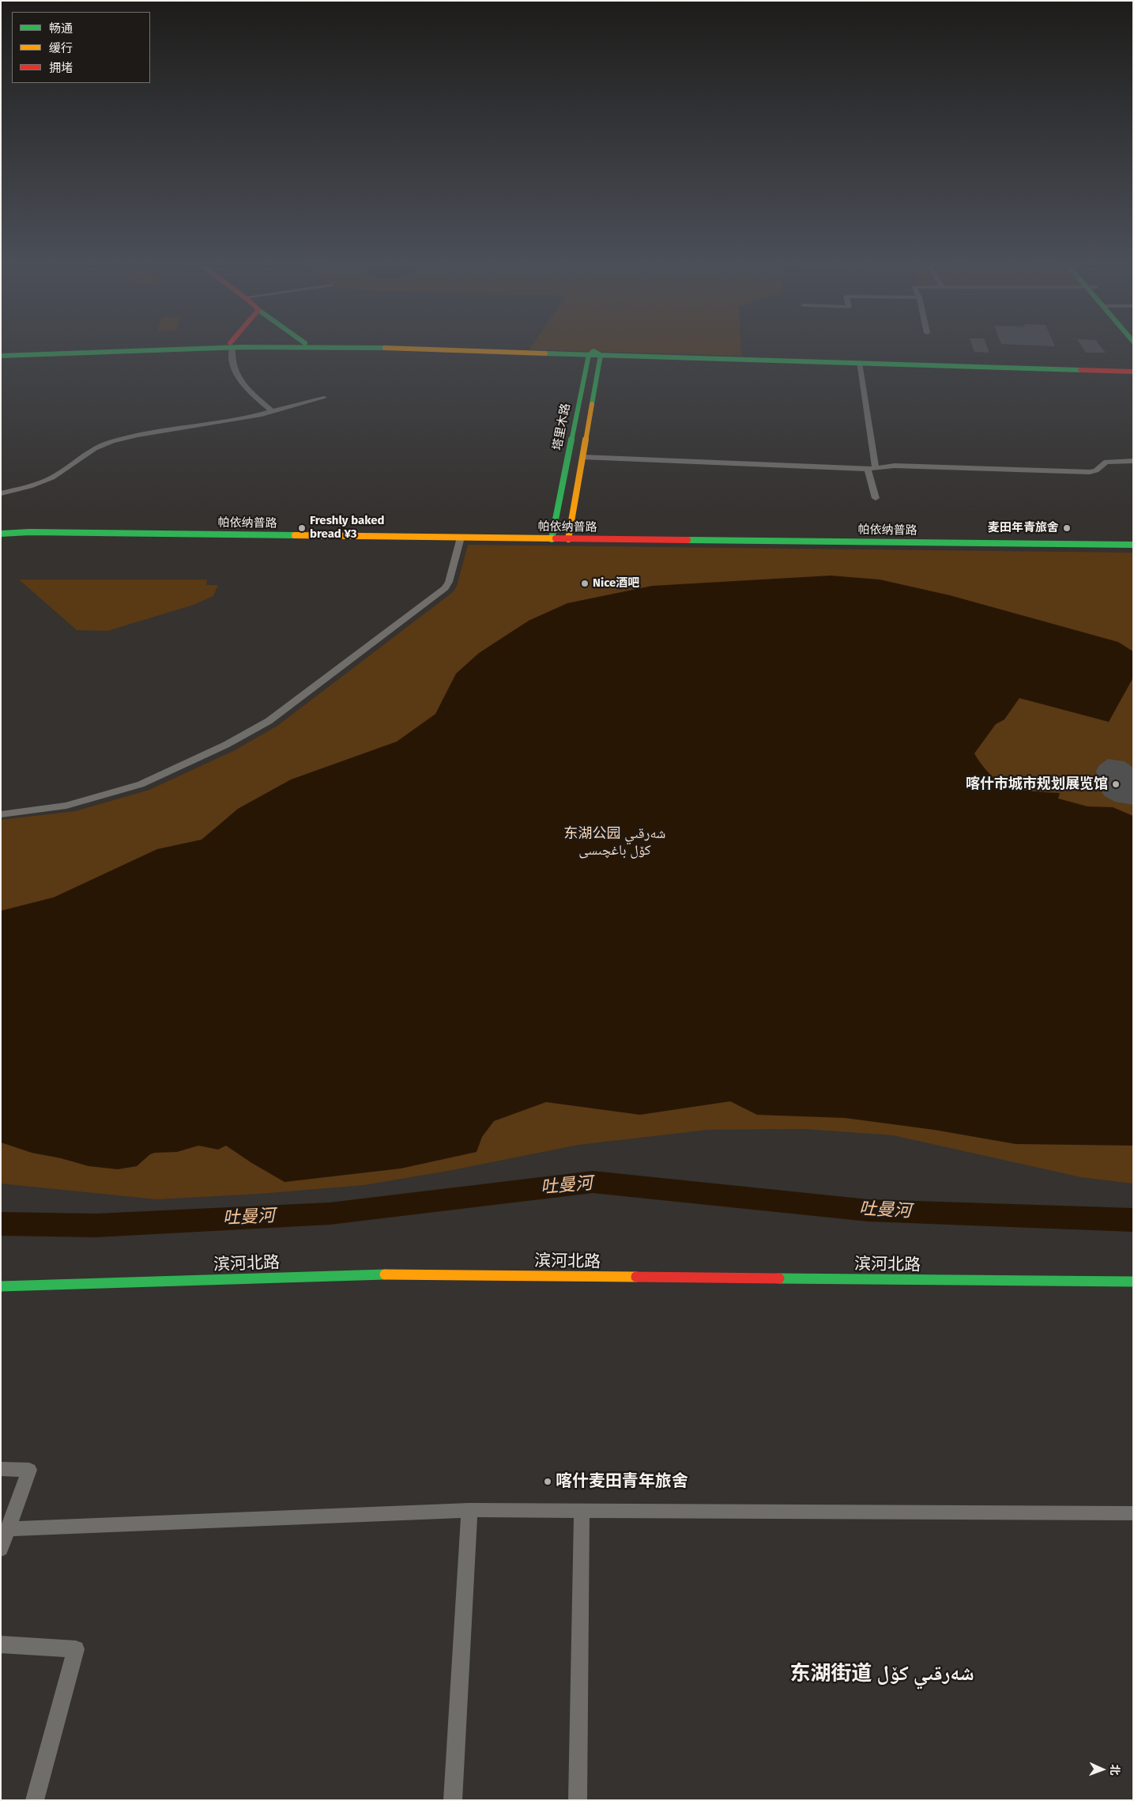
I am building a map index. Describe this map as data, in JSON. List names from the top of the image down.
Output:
{
  "streets": {
    "street": ["塔里木路", "帕依纳普路", "滨河北路"]
  },
  "crossings": [
    ["塔里木路", "帕依纳普路"]
  ],
  "districts": ["东湖街道 شەرقىي كۆل"],
  "water": ["吐曼河"],
  "parks": ["东湖公园 شەرقىي كۆل باغچىسى"],
  "places": [
    "Freshly baked bread ¥3",
    "麦田年青旅舍",
    "Nice酒吧",
    "喀什市城市规划展览馆",
    "喀什麦田青年旅舍"
  ],
  "legend": ["畅通", "缓行", "拥堵"],
  "north": "right"
}
